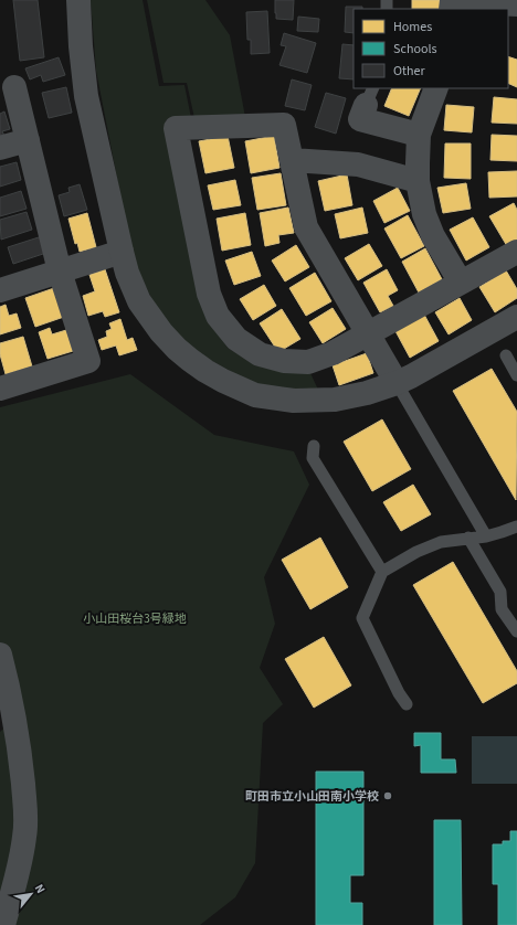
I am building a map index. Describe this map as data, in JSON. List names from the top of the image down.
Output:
{
  "parks": ["小山田桜台3号緑地"],
  "places": ["町田市立小山田南小学校"],
  "legend": ["Homes", "Schools", "Other"],
  "north": "top right"
}
